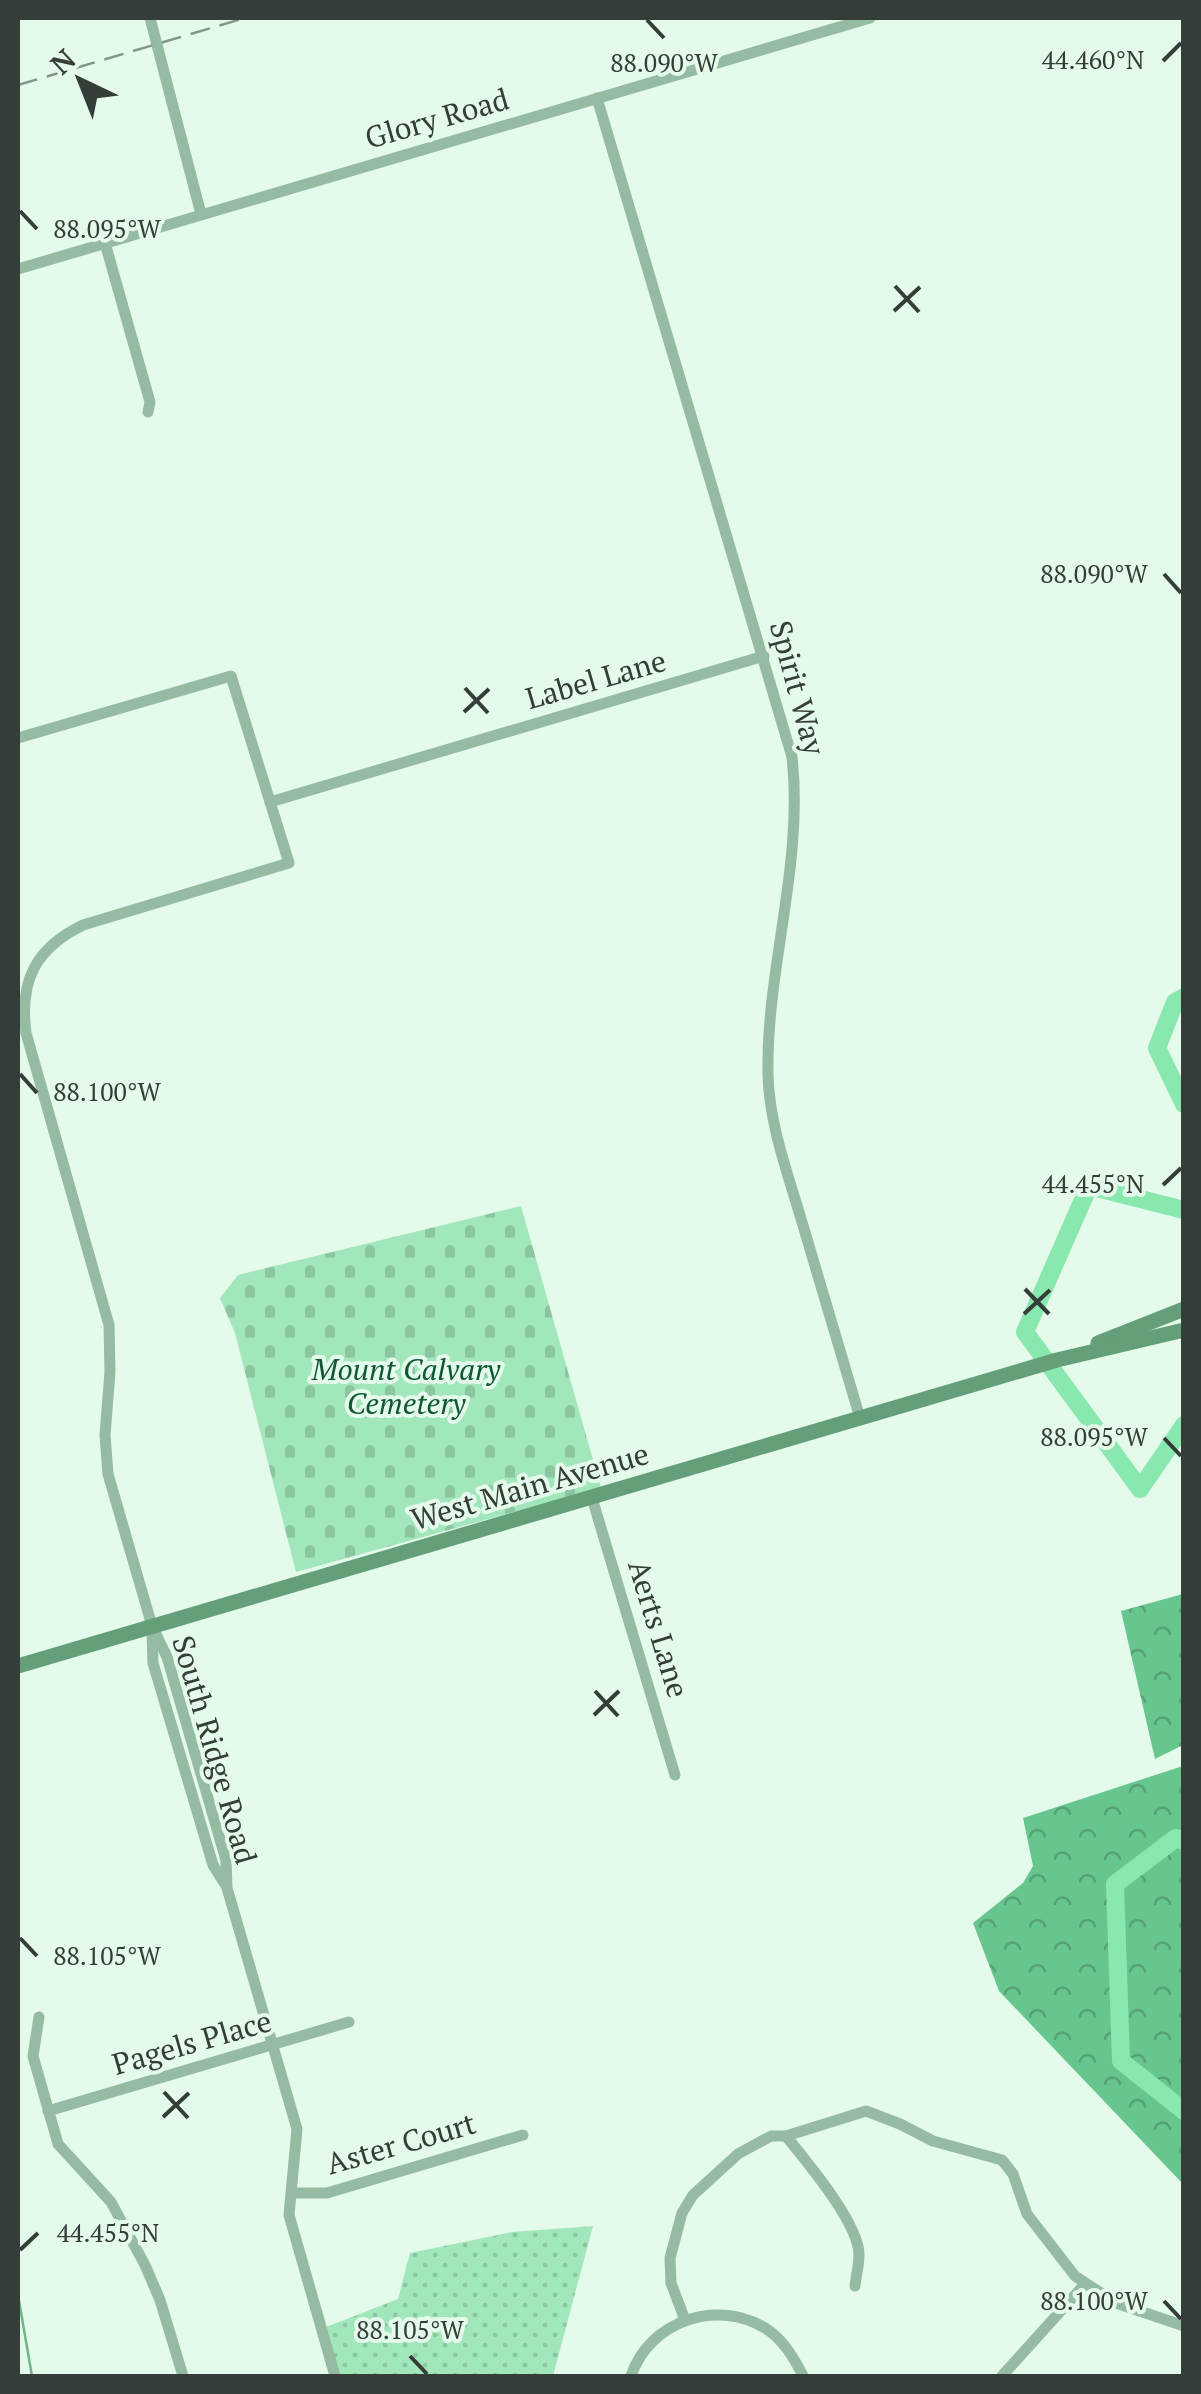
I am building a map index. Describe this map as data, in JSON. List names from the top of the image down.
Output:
{
  "streets": {
    "main road": ["West Main Avenue"],
    "street": [
      "Glory Road",
      "Label Lane",
      "Spirit Way",
      "Aerts Lane",
      "South Ridge Road",
      "Pagels Place",
      "Aster Court"
    ]
  },
  "crossings": [
    ["Glory Road", "Spirit Way"],
    ["Label Lane", "Spirit Way"],
    ["Label Lane", "South Ridge Road"],
    ["Spirit Way", "West Main Avenue"],
    ["West Main Avenue", "Aerts Lane"],
    ["West Main Avenue", "South Ridge Road"],
    ["South Ridge Road", "Pagels Place"],
    ["South Ridge Road", "Aster Court"]
  ],
  "parks": ["Mount Calvary Cemetery"],
  "north": "top left",
  "coordinates": [
    "44.460°N",
    "88.090°W",
    "88.095°W",
    "88.100°W",
    "44.455°N",
    "88.105°W"
  ]
}
